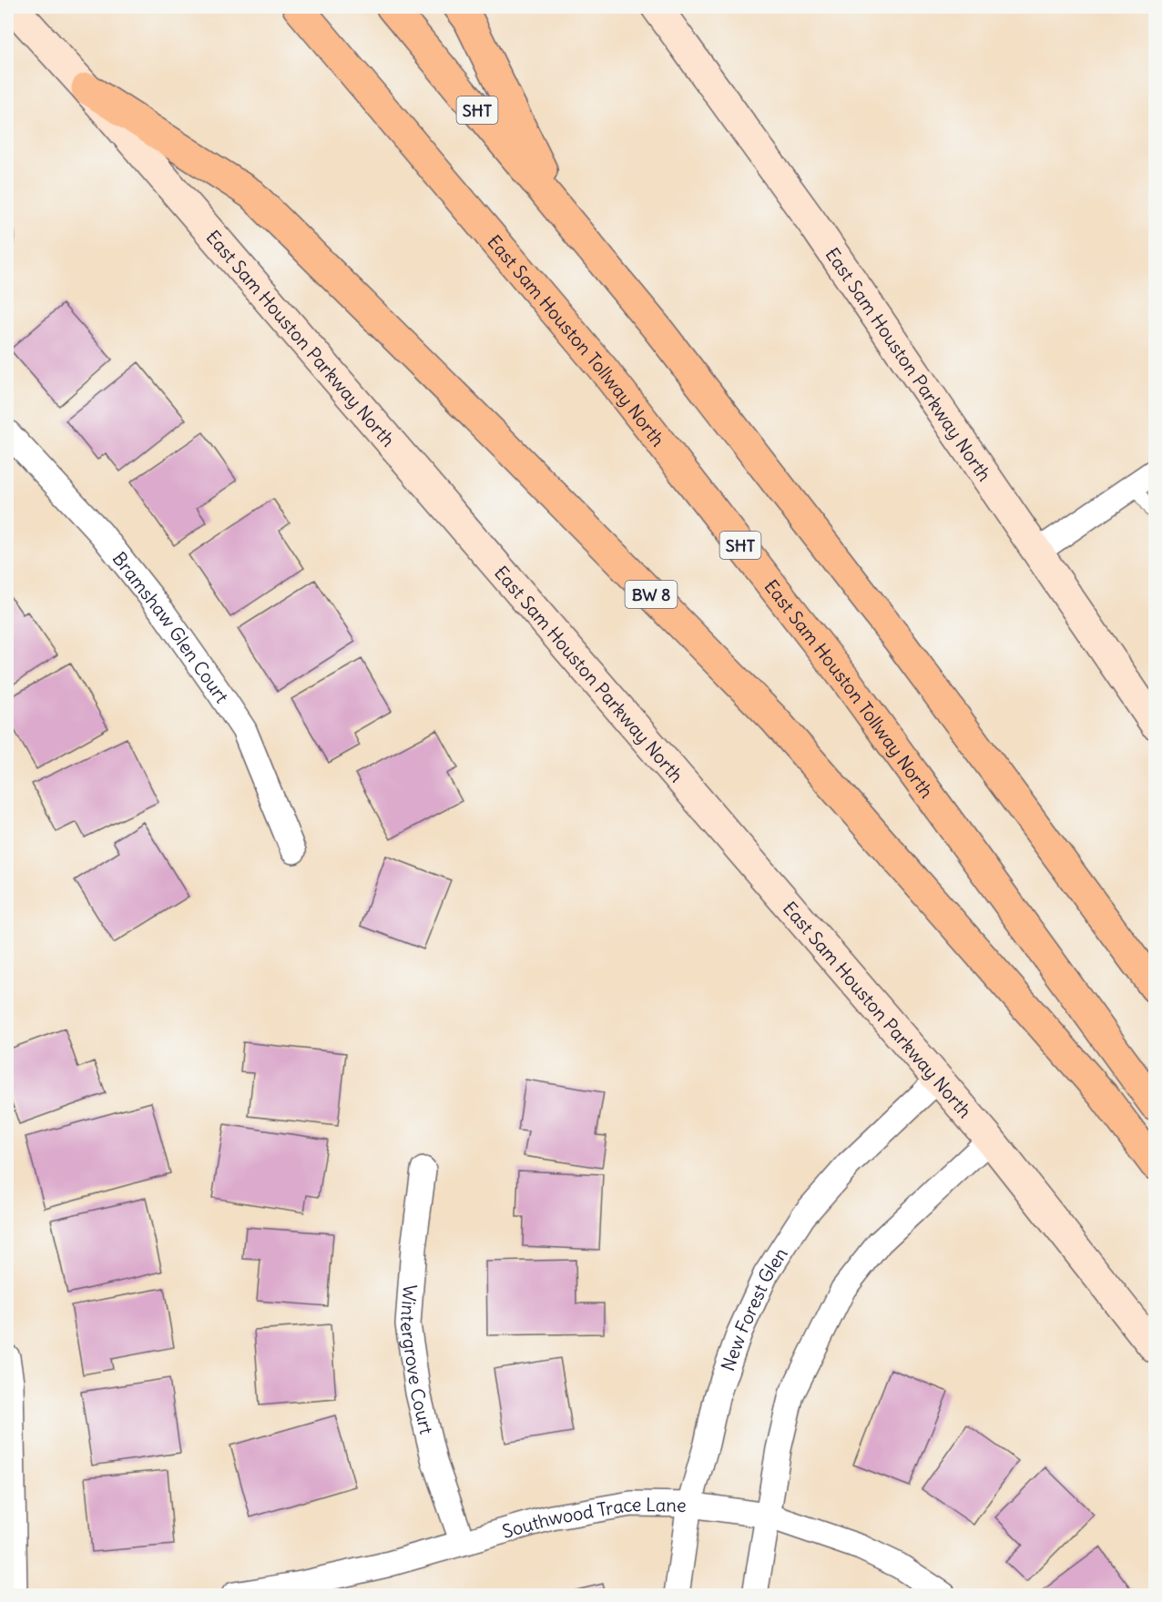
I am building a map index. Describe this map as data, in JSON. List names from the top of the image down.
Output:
{
  "streets": {
    "highway": ["SHT", "East Sam Houston Tollway North", "BW 8"],
    "main road": ["East Sam Houston Parkway North"],
    "street": [
      "Bramshaw Glen Court",
      "New Forest Glen",
      "Wintergrove Court",
      "Southwood Trace Lane"
    ]
  },
  "crossings": [
    ["East Sam Houston Parkway North", "BW 8"],
    ["East Sam Houston Parkway North", "New Forest Glen"],
    ["New Forest Glen", "Southwood Trace Lane"],
    ["Wintergrove Court", "Southwood Trace Lane"]
  ]
}
